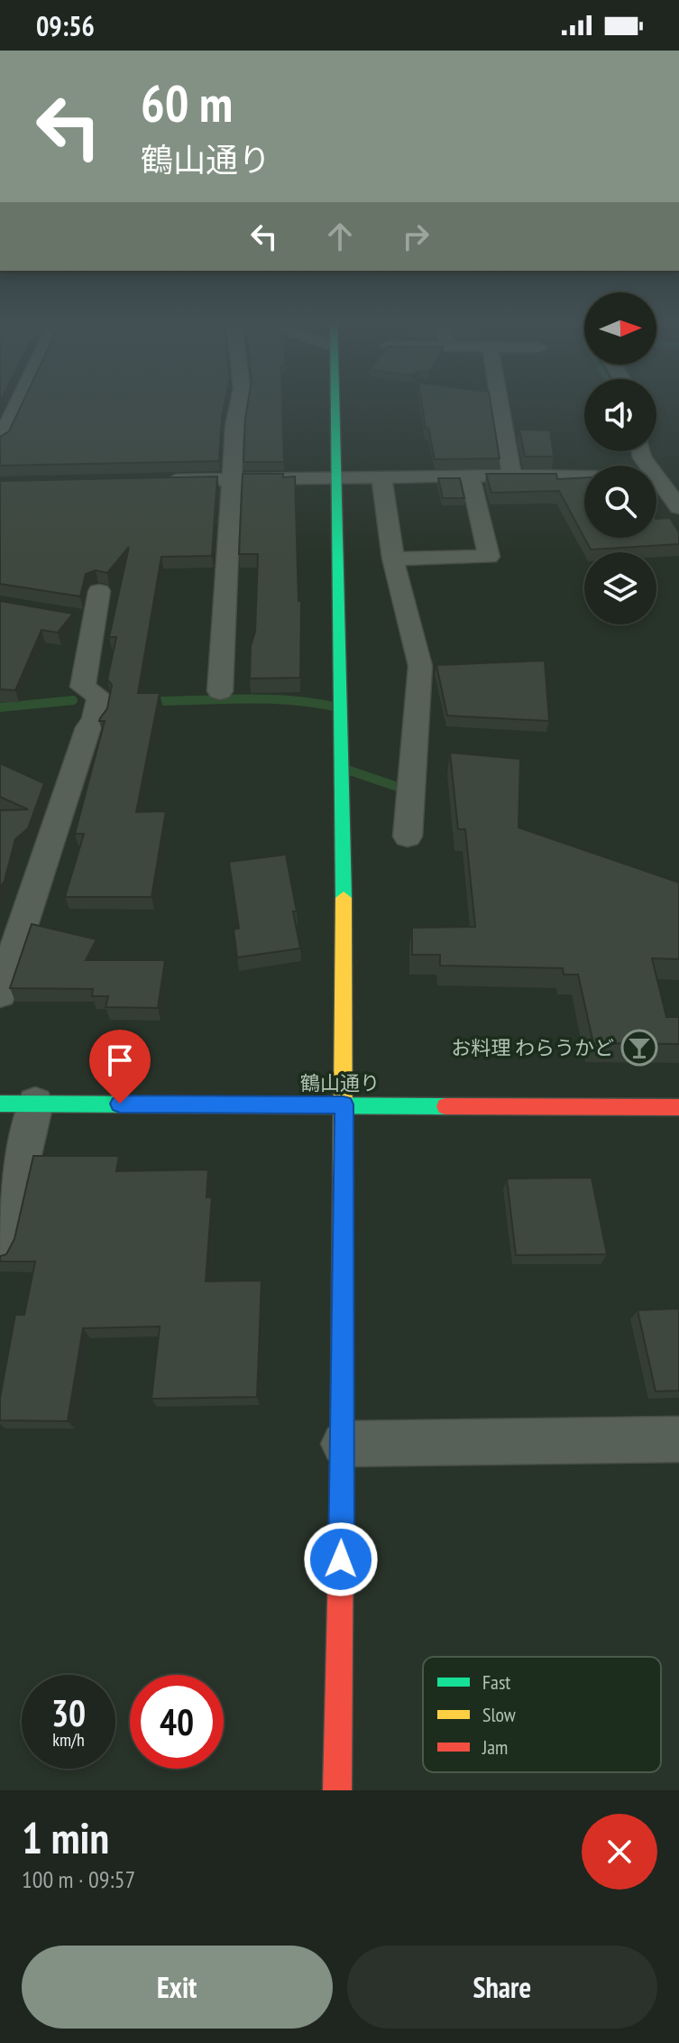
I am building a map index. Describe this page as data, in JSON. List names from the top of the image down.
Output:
{
  "streets": {
    "street": ["鶴山通り"]
  },
  "places": {
    "bar": ["お料理 わらうかど"]
  },
  "legend": ["Fast", "Slow", "Jam"],
  "north": "right",
  "page": {
    "status": "09:56",
    "turn": ["60 m", "鶴山通り"],
    "speed": "30 km/h",
    "limit": "40",
    "heading": ["1 min", "100 m · 09:57"],
    "buttons": ["Exit", "Share"]
  }
}
